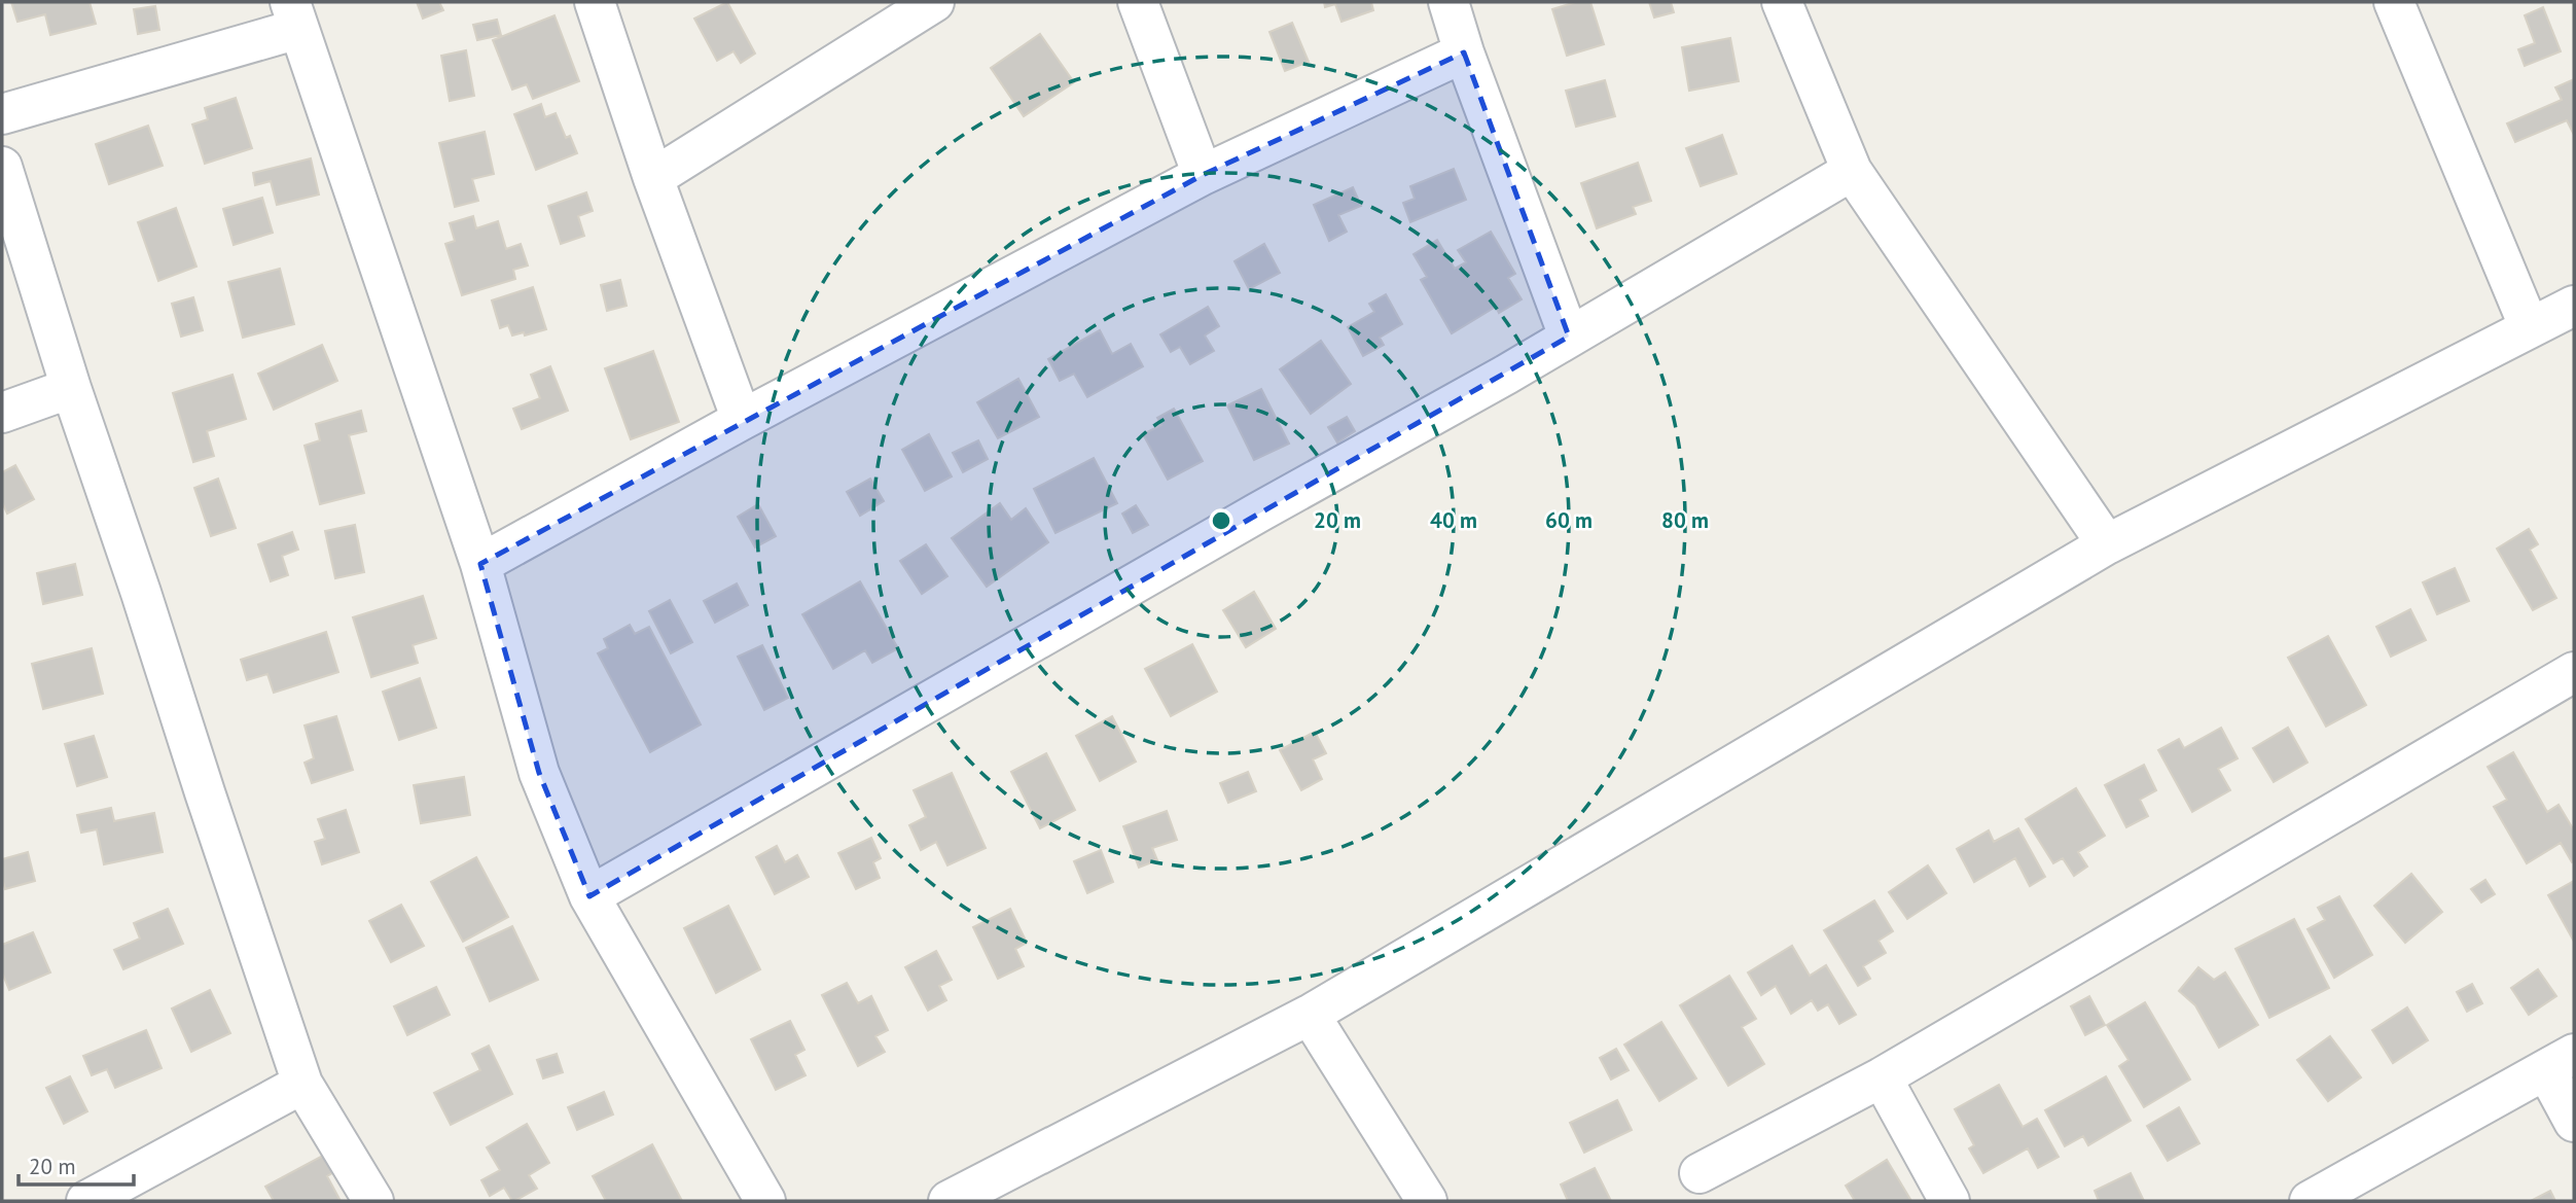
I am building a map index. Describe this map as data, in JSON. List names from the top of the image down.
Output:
{
  "scale_bar": "20 m",
  "rings": [
    "20 m",
    "40 m",
    "60 m",
    "80 m"
  ]
}
